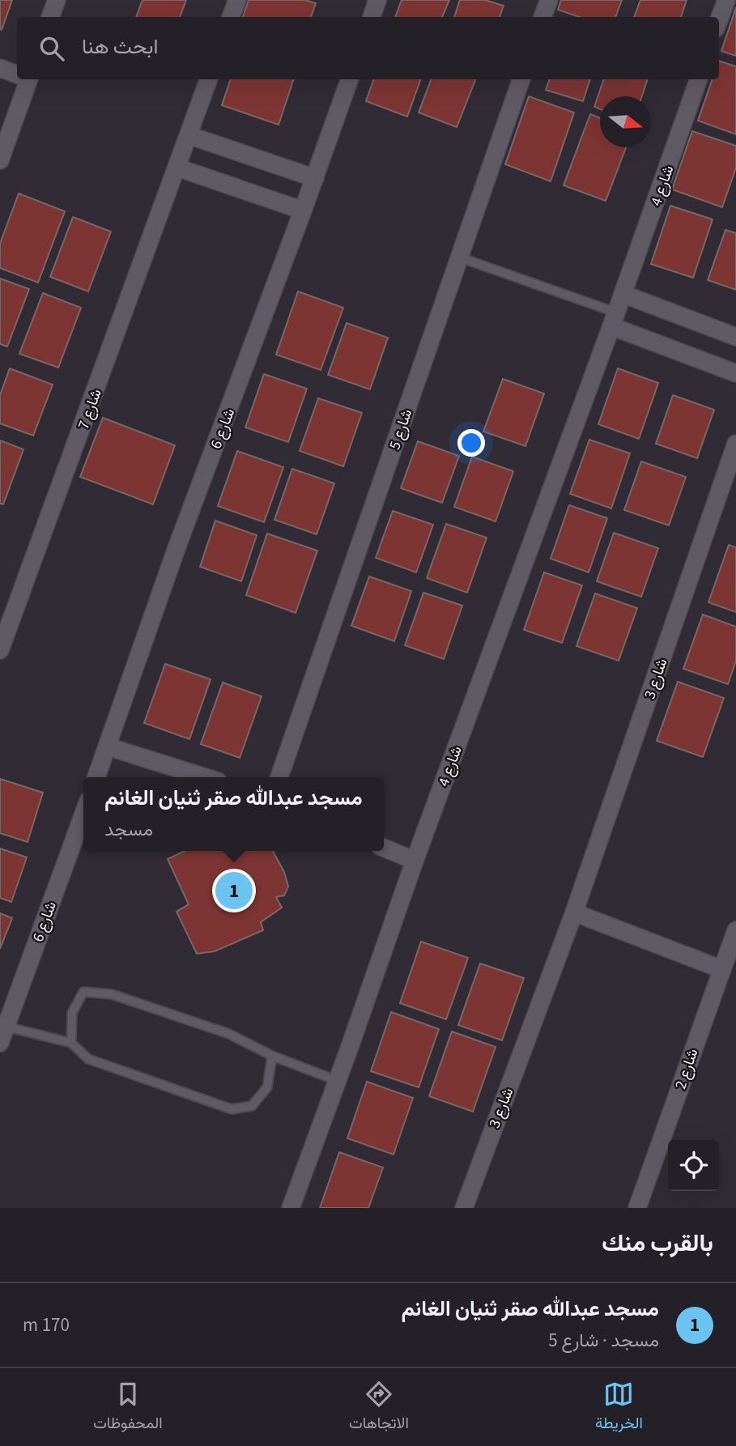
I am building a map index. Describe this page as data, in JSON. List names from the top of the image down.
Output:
{
  "streets": {
    "street": [
      "شارع 4",
      "شارع 7",
      "شارع 6",
      "شارع 5",
      "شارع 3",
      "شارع 2"
    ]
  },
  "north": "right",
  "page": {
    "search": "ابحث هنا",
    "popup": ["مسجد عبدالله صقر ثنيان الغانم", "مسجد"],
    "pins": "1",
    "heading": "بالقرب منك",
    "list": [
      {
        "mark": "1",
        "name": "مسجد عبدالله صقر ثنيان الغانم",
        "note": "مسجد · شارع 5",
        "value": "170 m"
      }
    ],
    "nav": ["الخريطة", "الاتجاهات", "المحفوظات"]
  }
}
